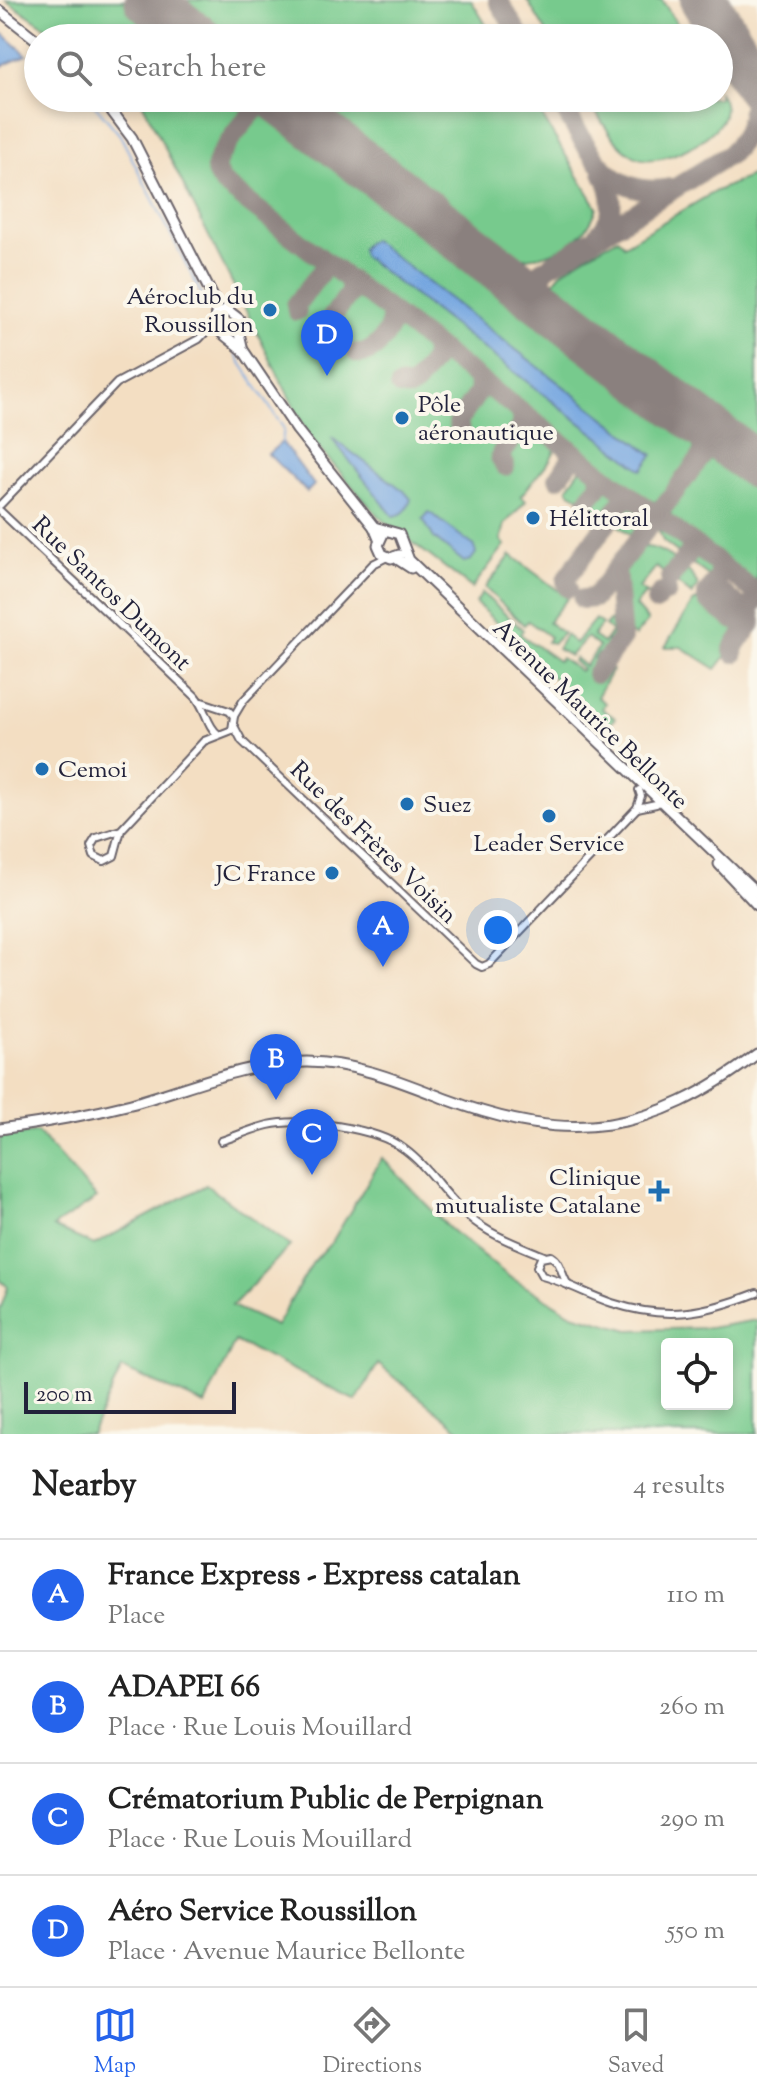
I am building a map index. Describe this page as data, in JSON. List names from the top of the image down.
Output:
{
  "streets": {
    "street": ["Rue Santos Dumont", "Avenue Maurice Bellonte", "Rue des Frères Voisin"]
  },
  "crossings": [
    ["Rue Santos Dumont", "Rue des Frères Voisin"]
  ],
  "places": {
    "other": [
      "Aéroclub du Roussillon",
      "Pôle aéronautique",
      "Hélittoral",
      "Cemoi",
      "Suez",
      "Leader Service",
      "JC France"
    ],
    "health": ["Clinique mutualiste Catalane"]
  },
  "scale_bar": "200 m",
  "page": {
    "search": "Search here",
    "pins": [
      "D",
      "A",
      "B",
      "C"
    ],
    "scale": "200 m",
    "heading": ["Nearby", "4 results"],
    "list": [
      {
        "mark": "A",
        "name": "France Express - Express catalan",
        "note": "Place",
        "value": "110 m"
      },
      {
        "mark": "B",
        "name": "ADAPEI 66",
        "note": "Place · Rue Louis Mouillard",
        "value": "260 m"
      },
      {
        "mark": "C",
        "name": "Crématorium Public de Perpignan",
        "note": "Place · Rue Louis Mouillard",
        "value": "290 m"
      },
      {
        "mark": "D",
        "name": "Aéro Service Roussillon",
        "note": "Place · Avenue Maurice Bellonte",
        "value": "550 m"
      }
    ],
    "nav": ["Map", "Directions", "Saved"]
  }
}
